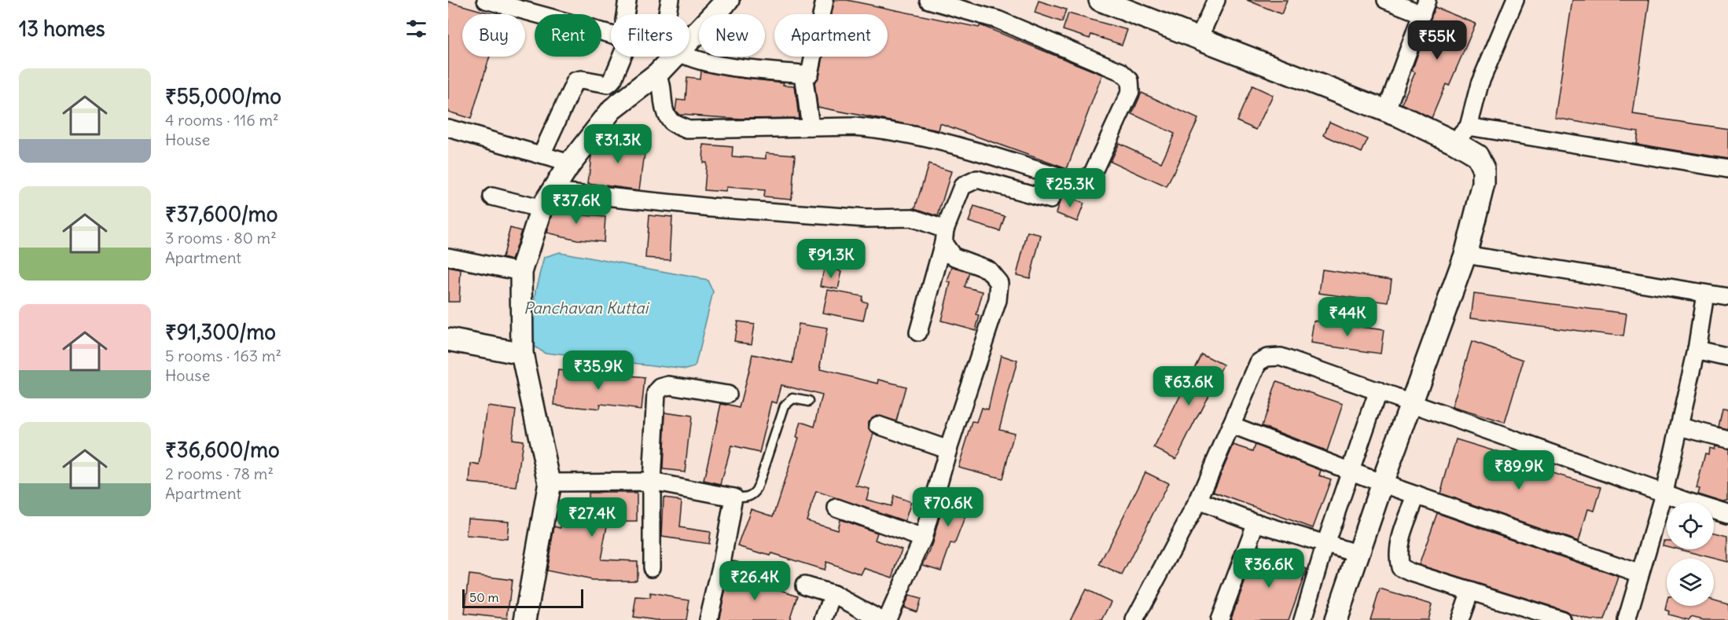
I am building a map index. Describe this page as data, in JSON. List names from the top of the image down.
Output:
{
  "water": ["Panchavan Kuttai"],
  "scale_bar": "50 m",
  "page": {
    "heading": "13 homes",
    "chip": [
      "Buy",
      "Rent",
      "Filters",
      "New",
      "Apartment"
    ],
    "price": [
      "₹55K",
      "₹31.3K",
      "₹25.3K",
      "₹37.6K",
      "₹91.3K",
      "₹44K",
      "₹35.9K",
      "₹63.6K",
      "₹89.9K",
      "₹70.6K",
      "₹27.4K",
      "₹36.6K",
      "₹26.4K"
    ],
    "list": [
      {
        "name": "₹55,000/mo",
        "note": "4 rooms · 116 m² · House"
      },
      {
        "name": "₹37,600/mo",
        "note": "3 rooms · 80 m² · Apartment"
      },
      {
        "name": "₹91,300/mo",
        "note": "5 rooms · 163 m² · House"
      },
      {
        "name": "₹36,600/mo",
        "note": "2 rooms · 78 m² · Apartment"
      }
    ],
    "scale": "50 m"
  }
}
